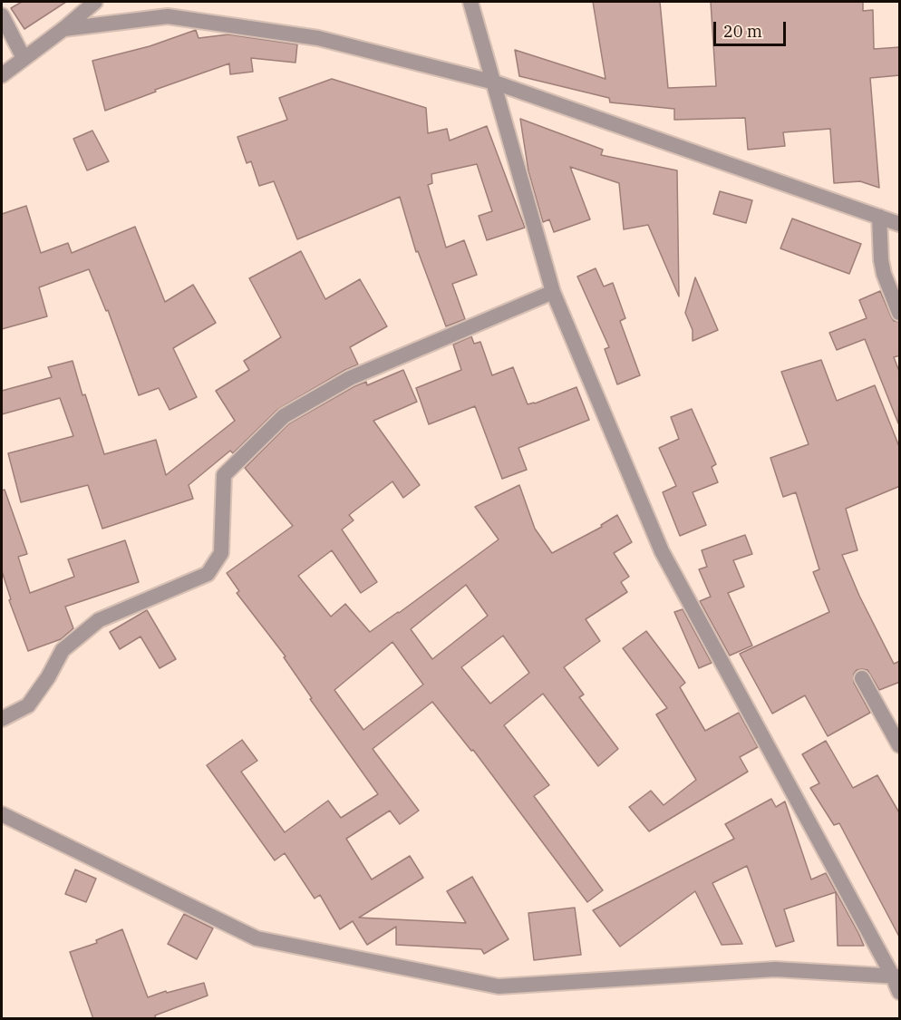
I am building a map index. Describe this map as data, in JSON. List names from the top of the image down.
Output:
{
  "scale_bar": "20 m"
}
